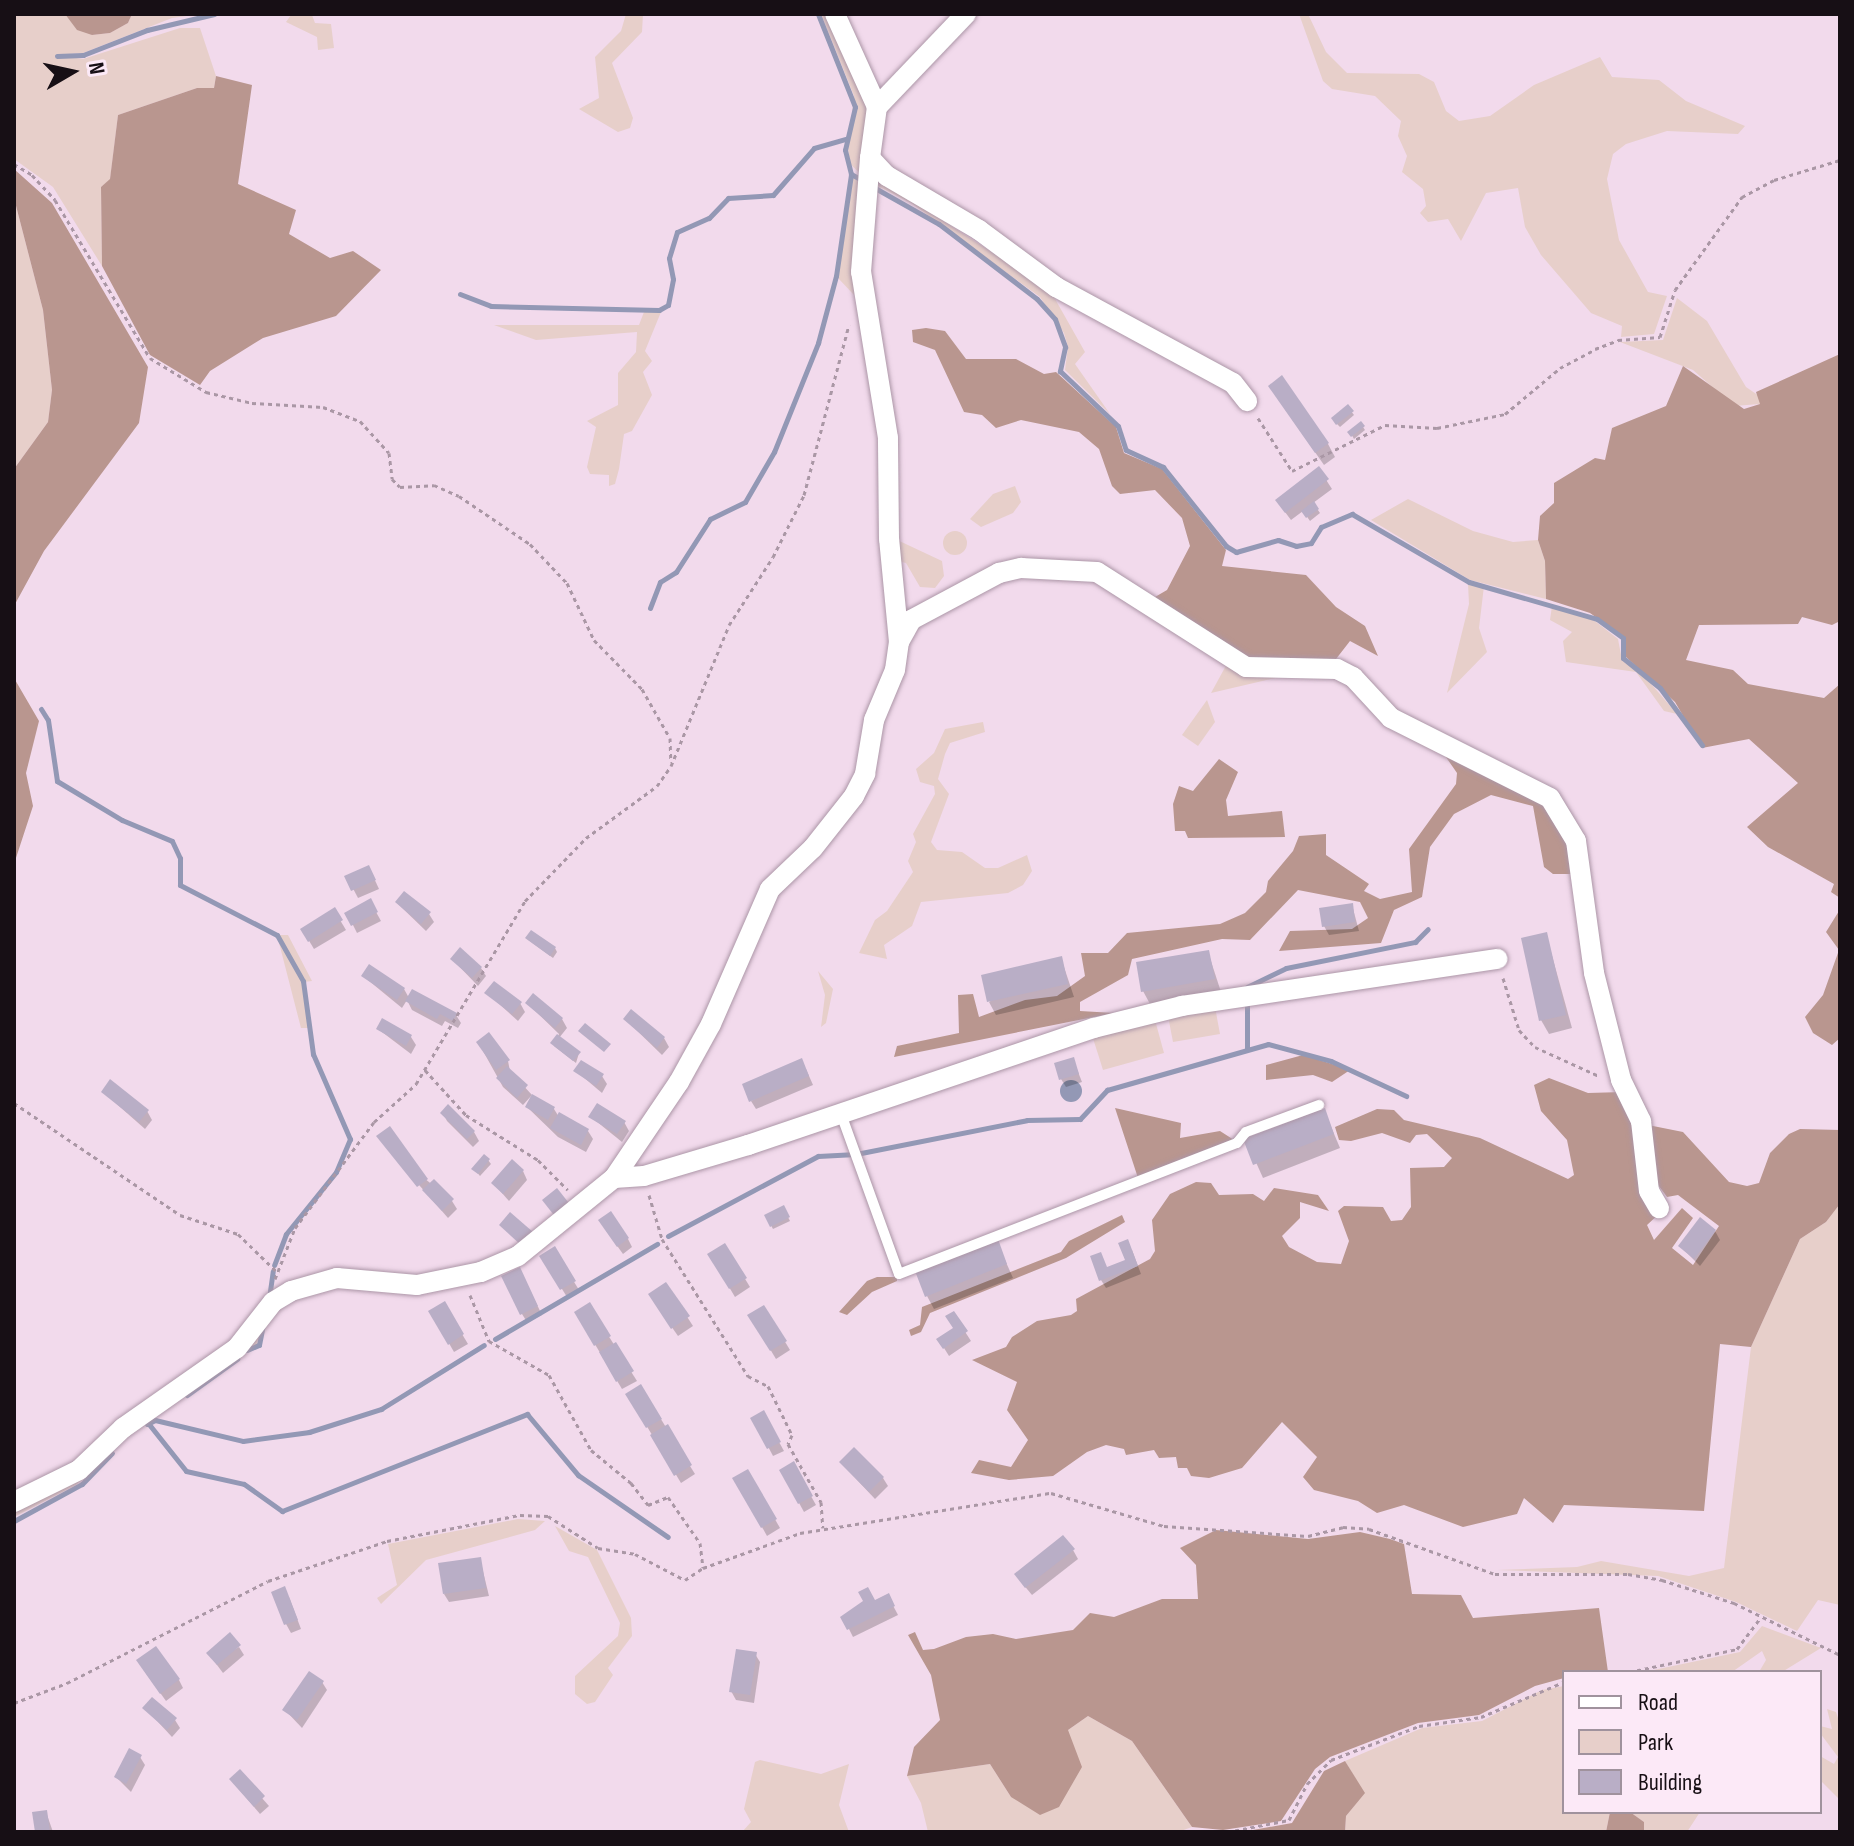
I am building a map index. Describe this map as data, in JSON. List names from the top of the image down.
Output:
{
  "legend": ["Road", "Park", "Building"],
  "north": "right"
}
